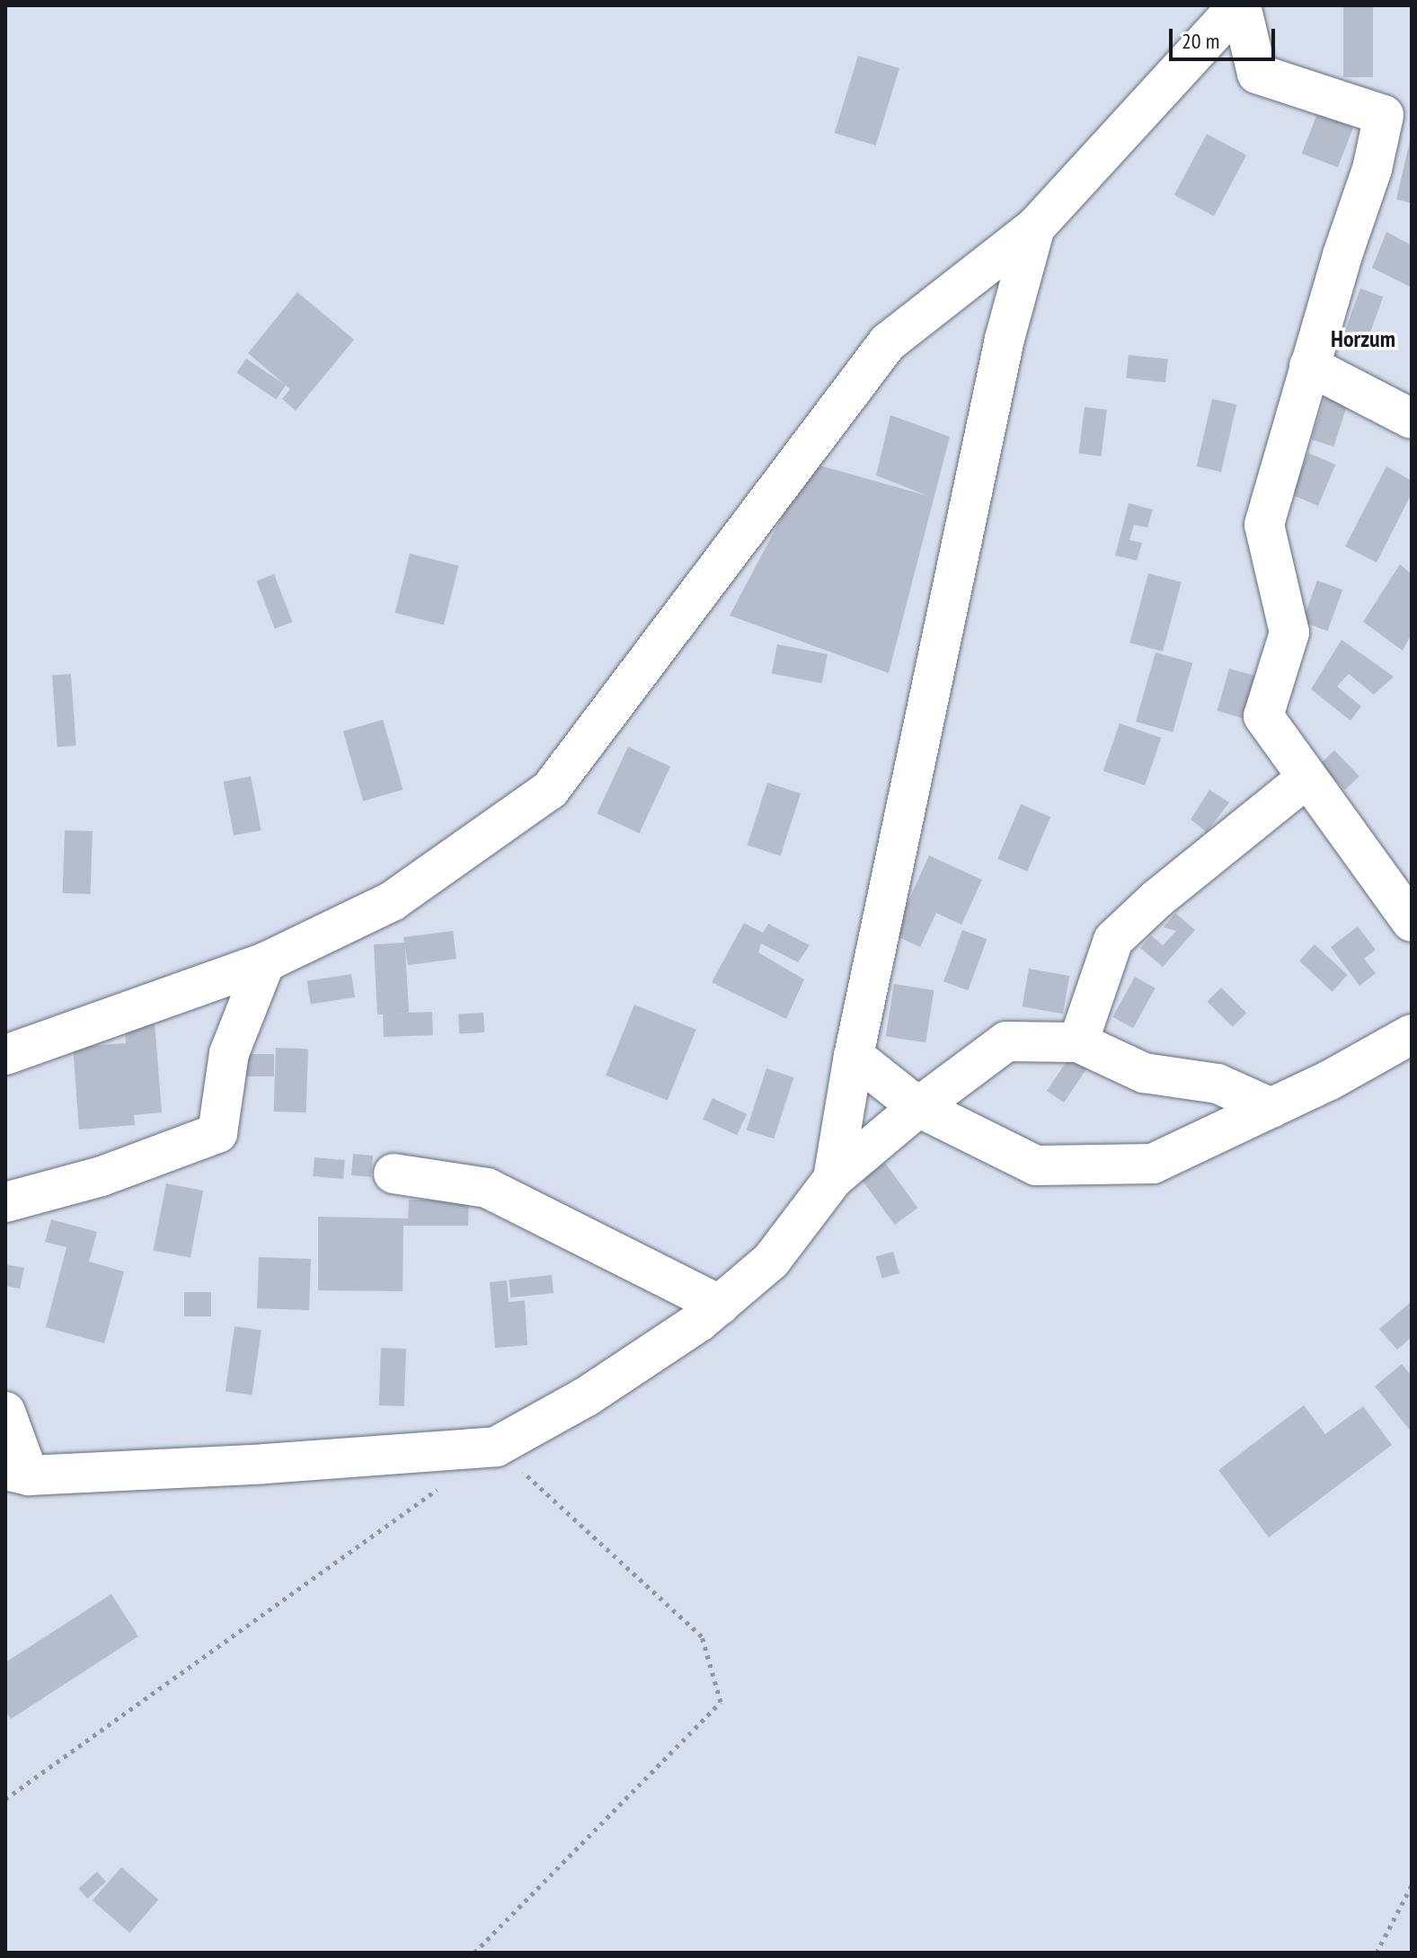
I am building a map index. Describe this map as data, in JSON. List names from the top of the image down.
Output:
{
  "districts": ["Horzum"],
  "scale_bar": "20 m"
}
